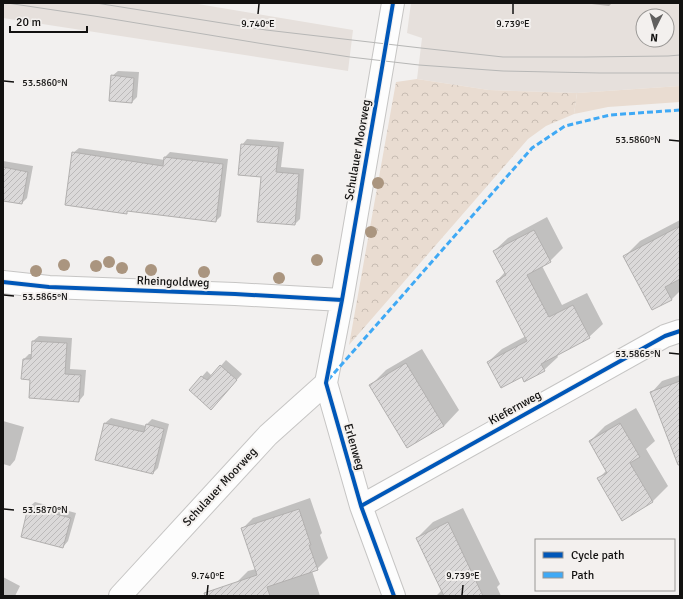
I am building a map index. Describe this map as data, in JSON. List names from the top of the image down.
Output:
{
  "streets": {
    "street": [
      "Schulauer Moorweg",
      "Rheingoldweg",
      "Kiefernweg",
      "Erlenweg"
    ]
  },
  "crossings": [
    ["Schulauer Moorweg", "Rheingoldweg"],
    ["Schulauer Moorweg", "Erlenweg"],
    ["Rheingoldweg", "Erlenweg"],
    ["Kiefernweg", "Erlenweg"]
  ],
  "legend": ["Cycle path", "Path"],
  "scale_bar": "20 m",
  "north": "bottom",
  "coordinates": [
    "9.740°E",
    "9.739°E",
    "53.5860°N",
    "53.5865°N",
    "53.5870°N"
  ]
}
